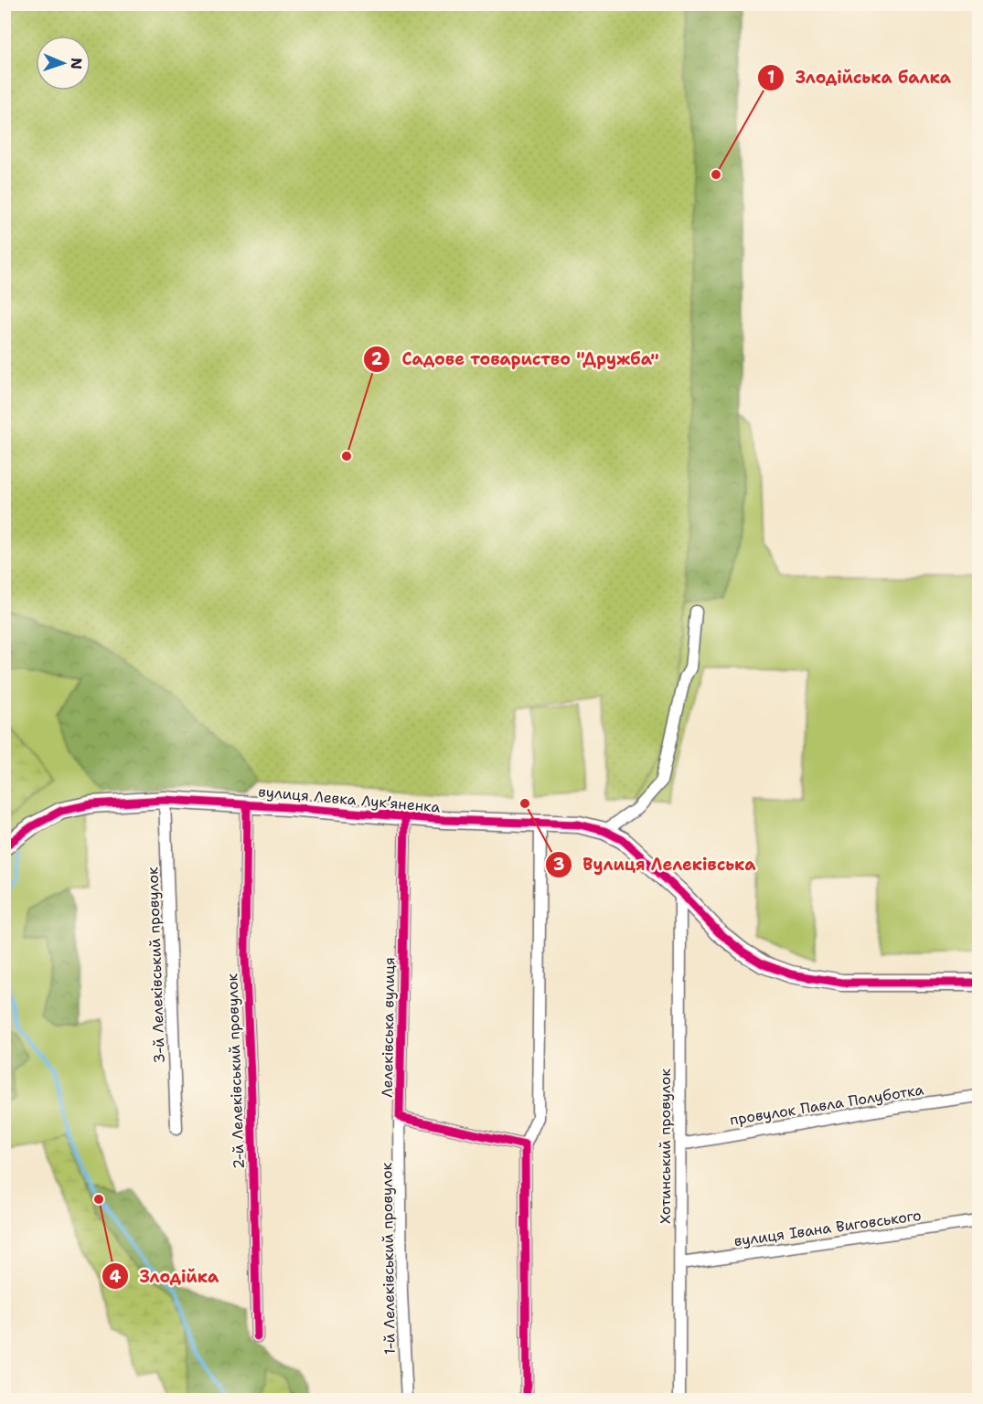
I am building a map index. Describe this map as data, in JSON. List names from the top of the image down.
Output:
{
  "streets": {
    "street": [
      "вулиця Левка Лукʼяненка",
      "3-й Лелеківський провулок",
      "Лелеківська вулиця",
      "2-й Лелеківський провулок",
      "провулок Павла Полуботка",
      "Хотинський провулок",
      "вулиця Івана Виговського",
      "1-й Лелеківський провулок"
    ]
  },
  "crossings": [
    ["вулиця Левка Лукʼяненка", "3-й Лелеківський провулок"],
    ["вулиця Левка Лукʼяненка", "Лелеківська вулиця"],
    ["вулиця Левка Лукʼяненка", "2-й Лелеківський провулок"],
    ["вулиця Левка Лукʼяненка", "Хотинський провулок"],
    ["Лелеківська вулиця", "1-й Лелеківський провулок"],
    ["провулок Павла Полуботка", "Хотинський провулок"],
    ["Хотинський провулок", "вулиця Івана Виговського"]
  ],
  "places": [
    "Злодійська балка",
    "Садове товариство \"Дружба\"",
    "Вулиця Лелеківська",
    "Злодійка"
  ],
  "north": "right"
}
